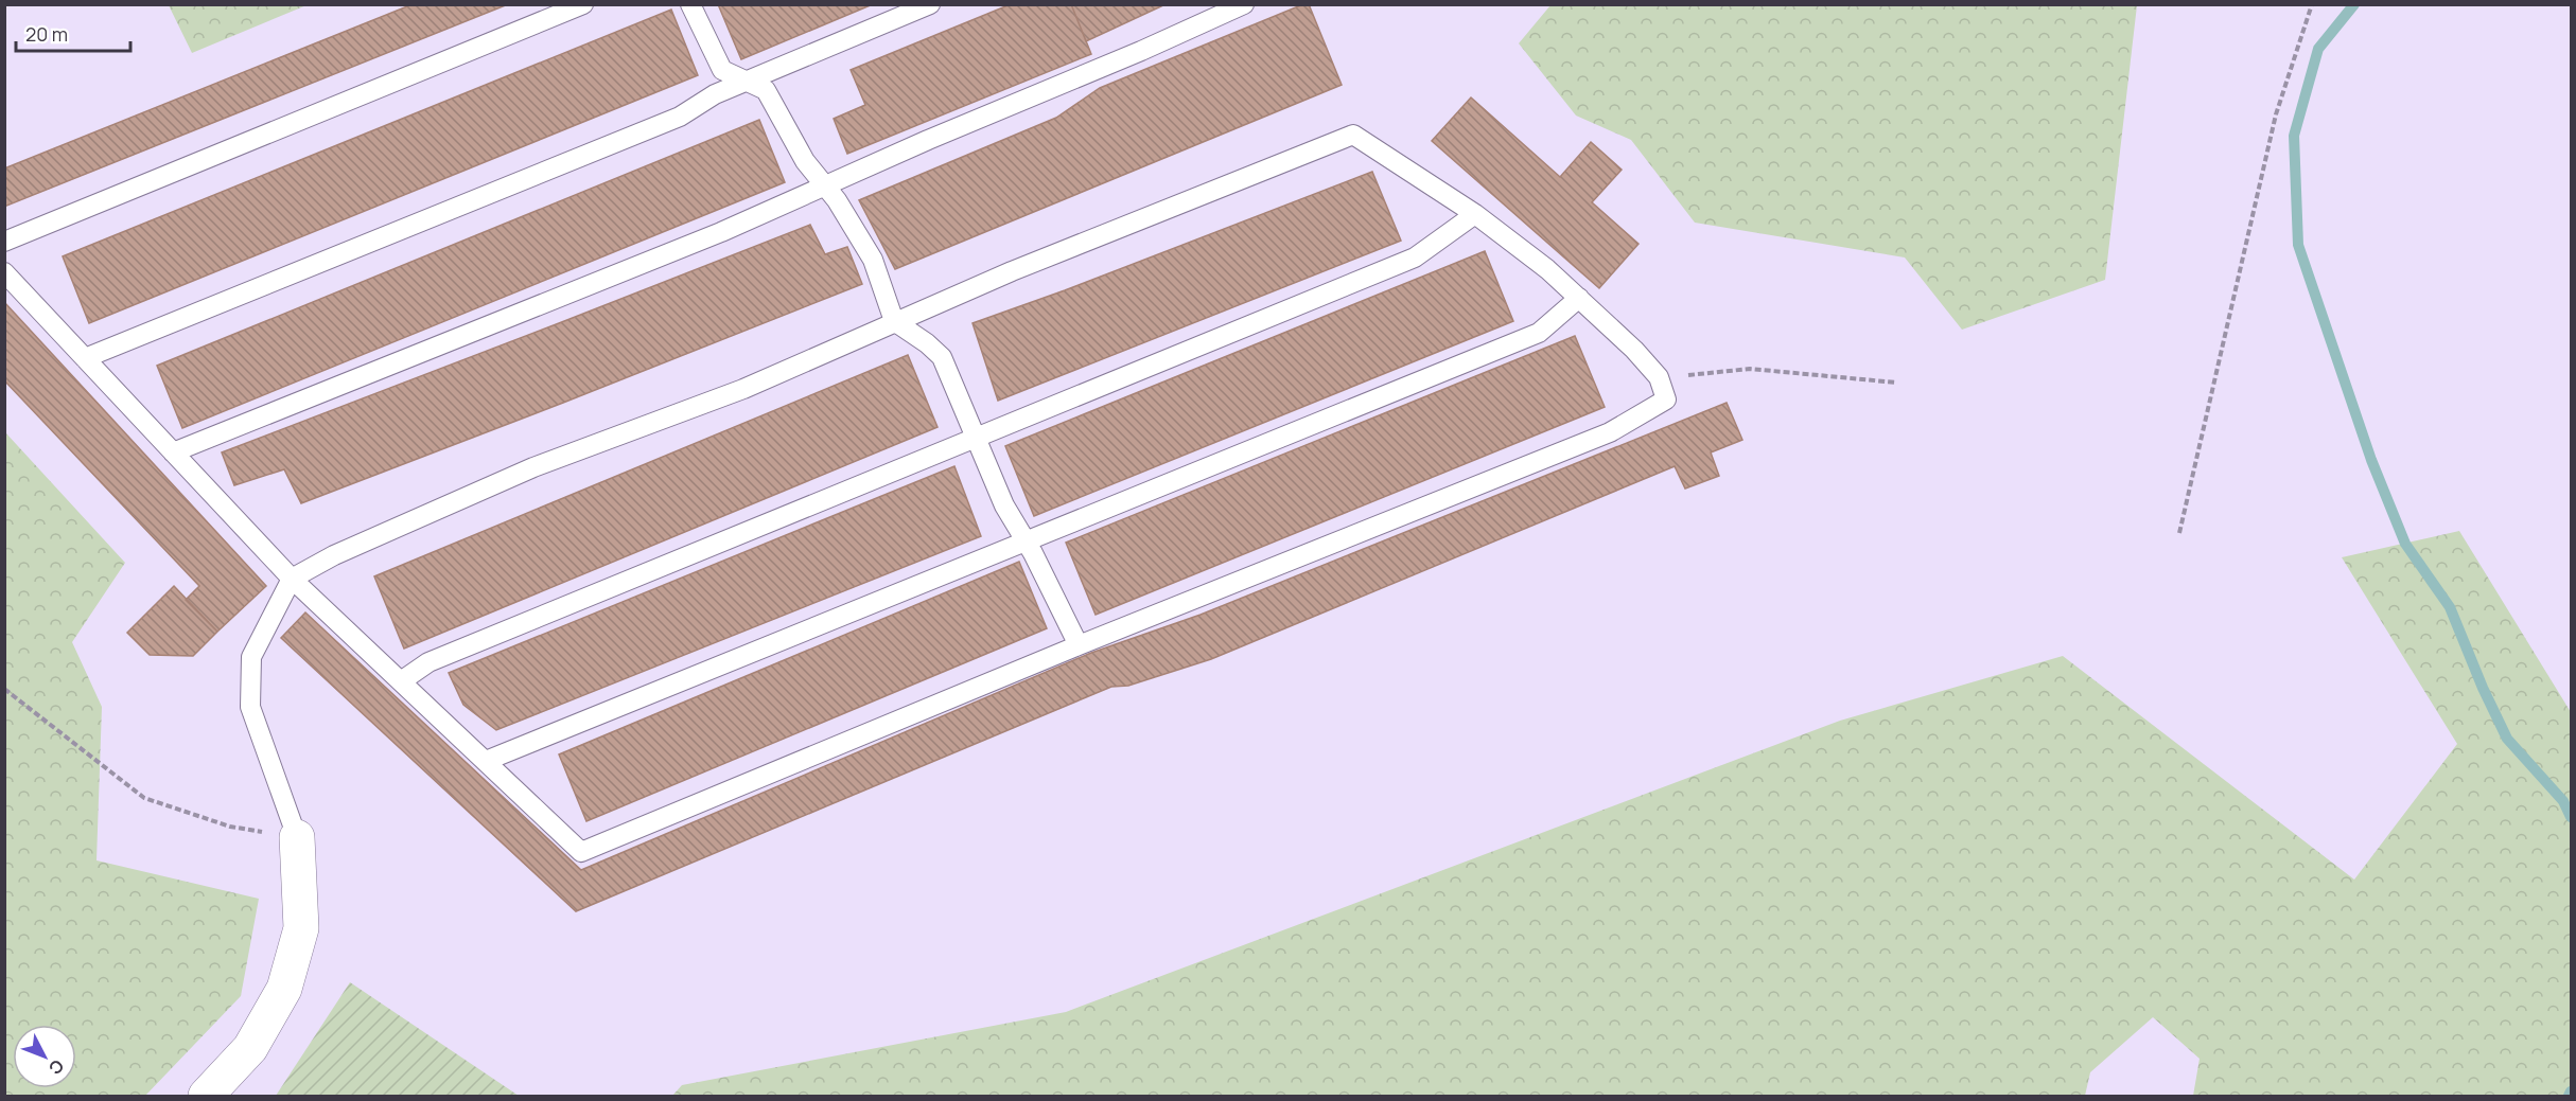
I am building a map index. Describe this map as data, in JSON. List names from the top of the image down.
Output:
{
  "scale_bar": "20 m",
  "north": "bottom right"
}
